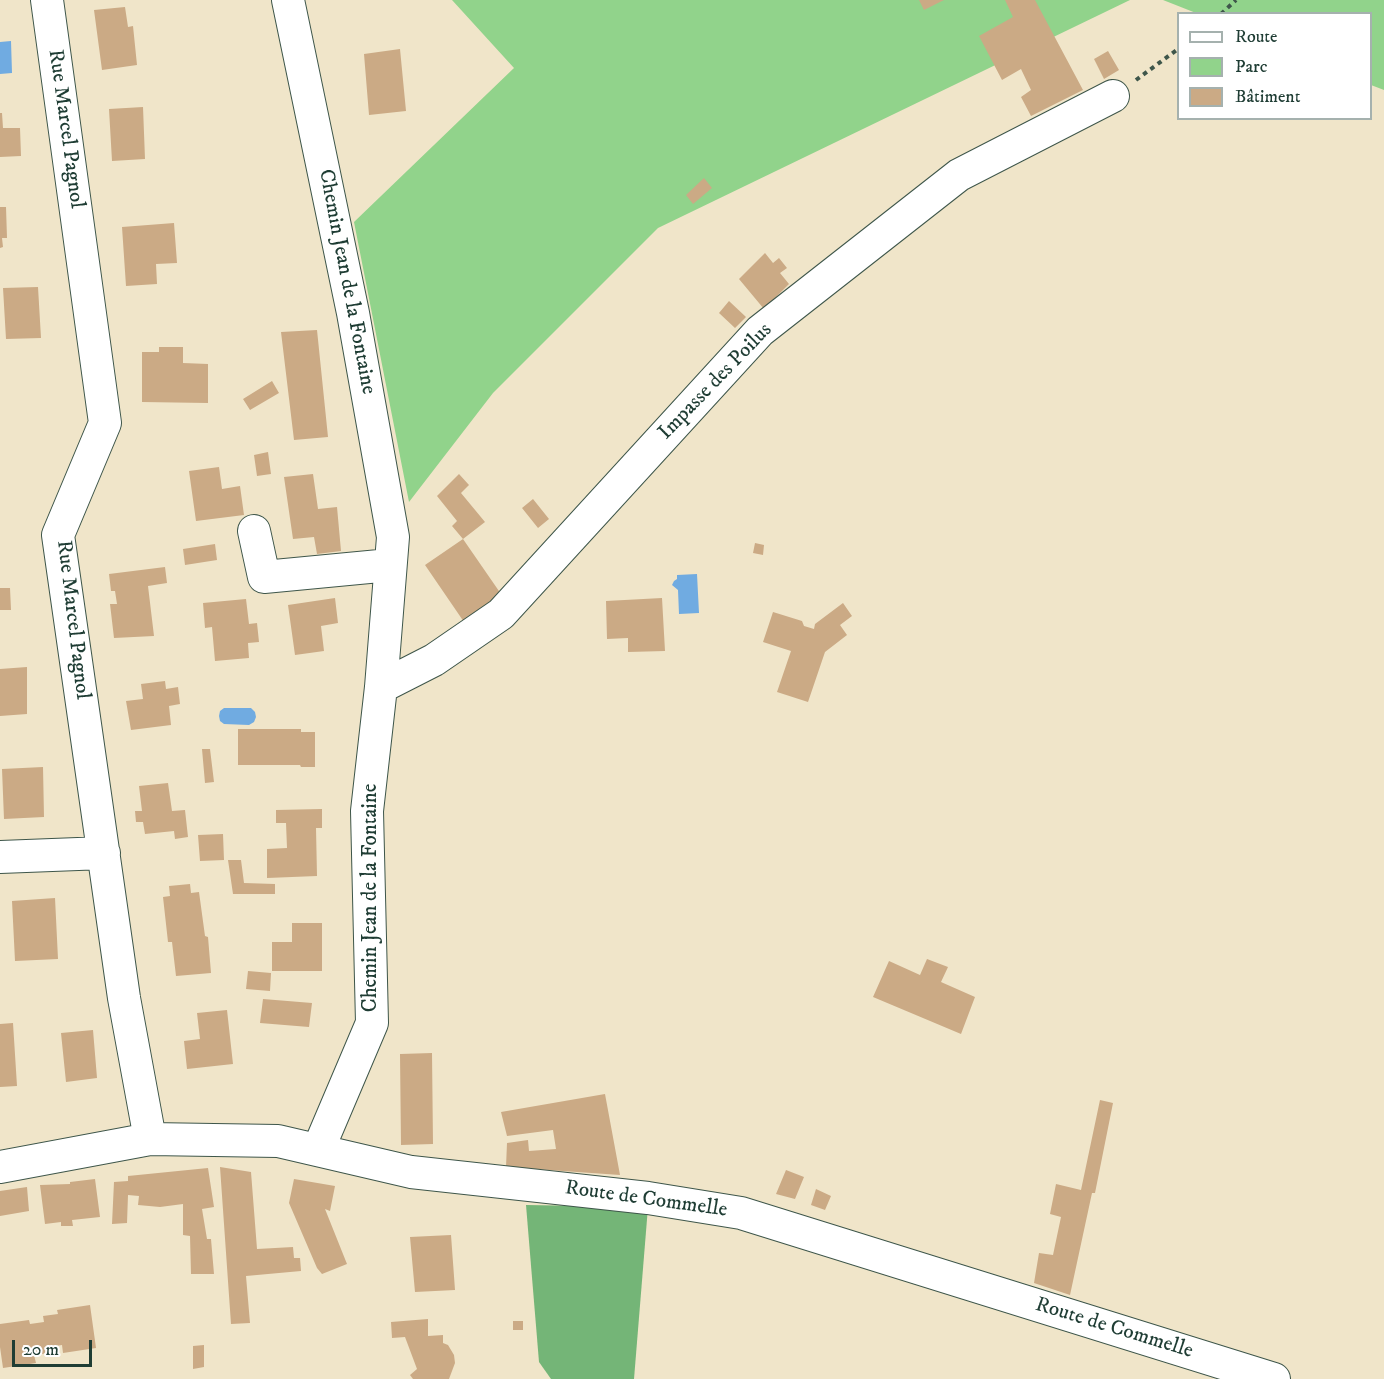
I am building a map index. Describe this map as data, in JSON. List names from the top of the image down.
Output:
{
  "streets": {
    "street": [
      "Rue Marcel Pagnol",
      "Chemin Jean de la Fontaine",
      "Impasse des Poilus",
      "Route de Commelle"
    ]
  },
  "crossings": [
    ["Rue Marcel Pagnol", "Route de Commelle"],
    ["Chemin Jean de la Fontaine", "Impasse des Poilus"],
    ["Chemin Jean de la Fontaine", "Route de Commelle"]
  ],
  "legend": ["Route", "Parc", "Bâtiment"],
  "scale_bar": "20 m"
}
